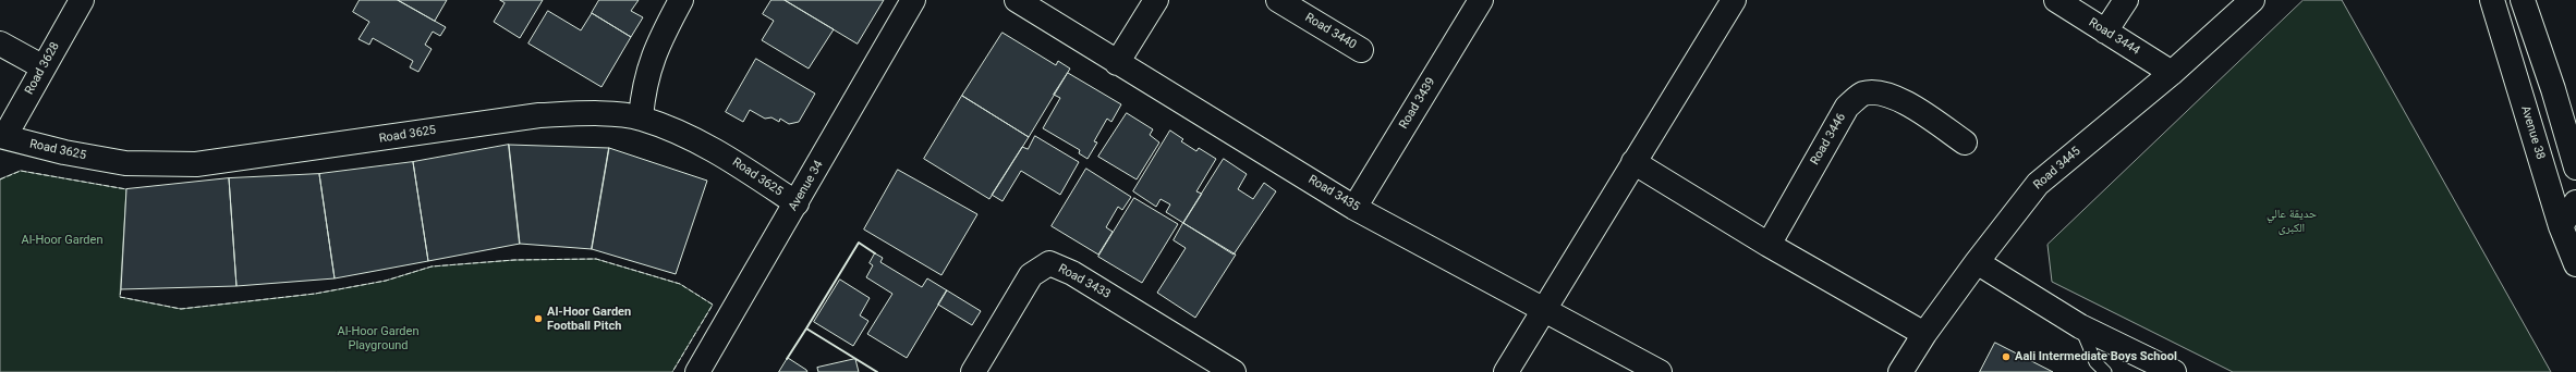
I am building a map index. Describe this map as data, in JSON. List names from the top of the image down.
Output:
{
  "streets": {
    "street": [
      "Road 3440",
      "Road 3444",
      "Road 3628",
      "Road 3439",
      "Avenue 38",
      "Road 3625",
      "Road 3446",
      "Road 3445",
      "Avenue 34",
      "Road 3435",
      "Road 3433"
    ]
  },
  "crossings": [
    ["Road 3444", "Road 3445"],
    ["Road 3628", "Road 3625"],
    ["Road 3439", "Road 3435"],
    ["Road 3625", "Avenue 34"]
  ],
  "parks": ["حديقة عالي الكبرى", "Al-Hoor Garden", "Al-Hoor Garden Playground"],
  "places": ["Al-Hoor Garden Football Pitch", "Aali Intermediate Boys School"]
}
